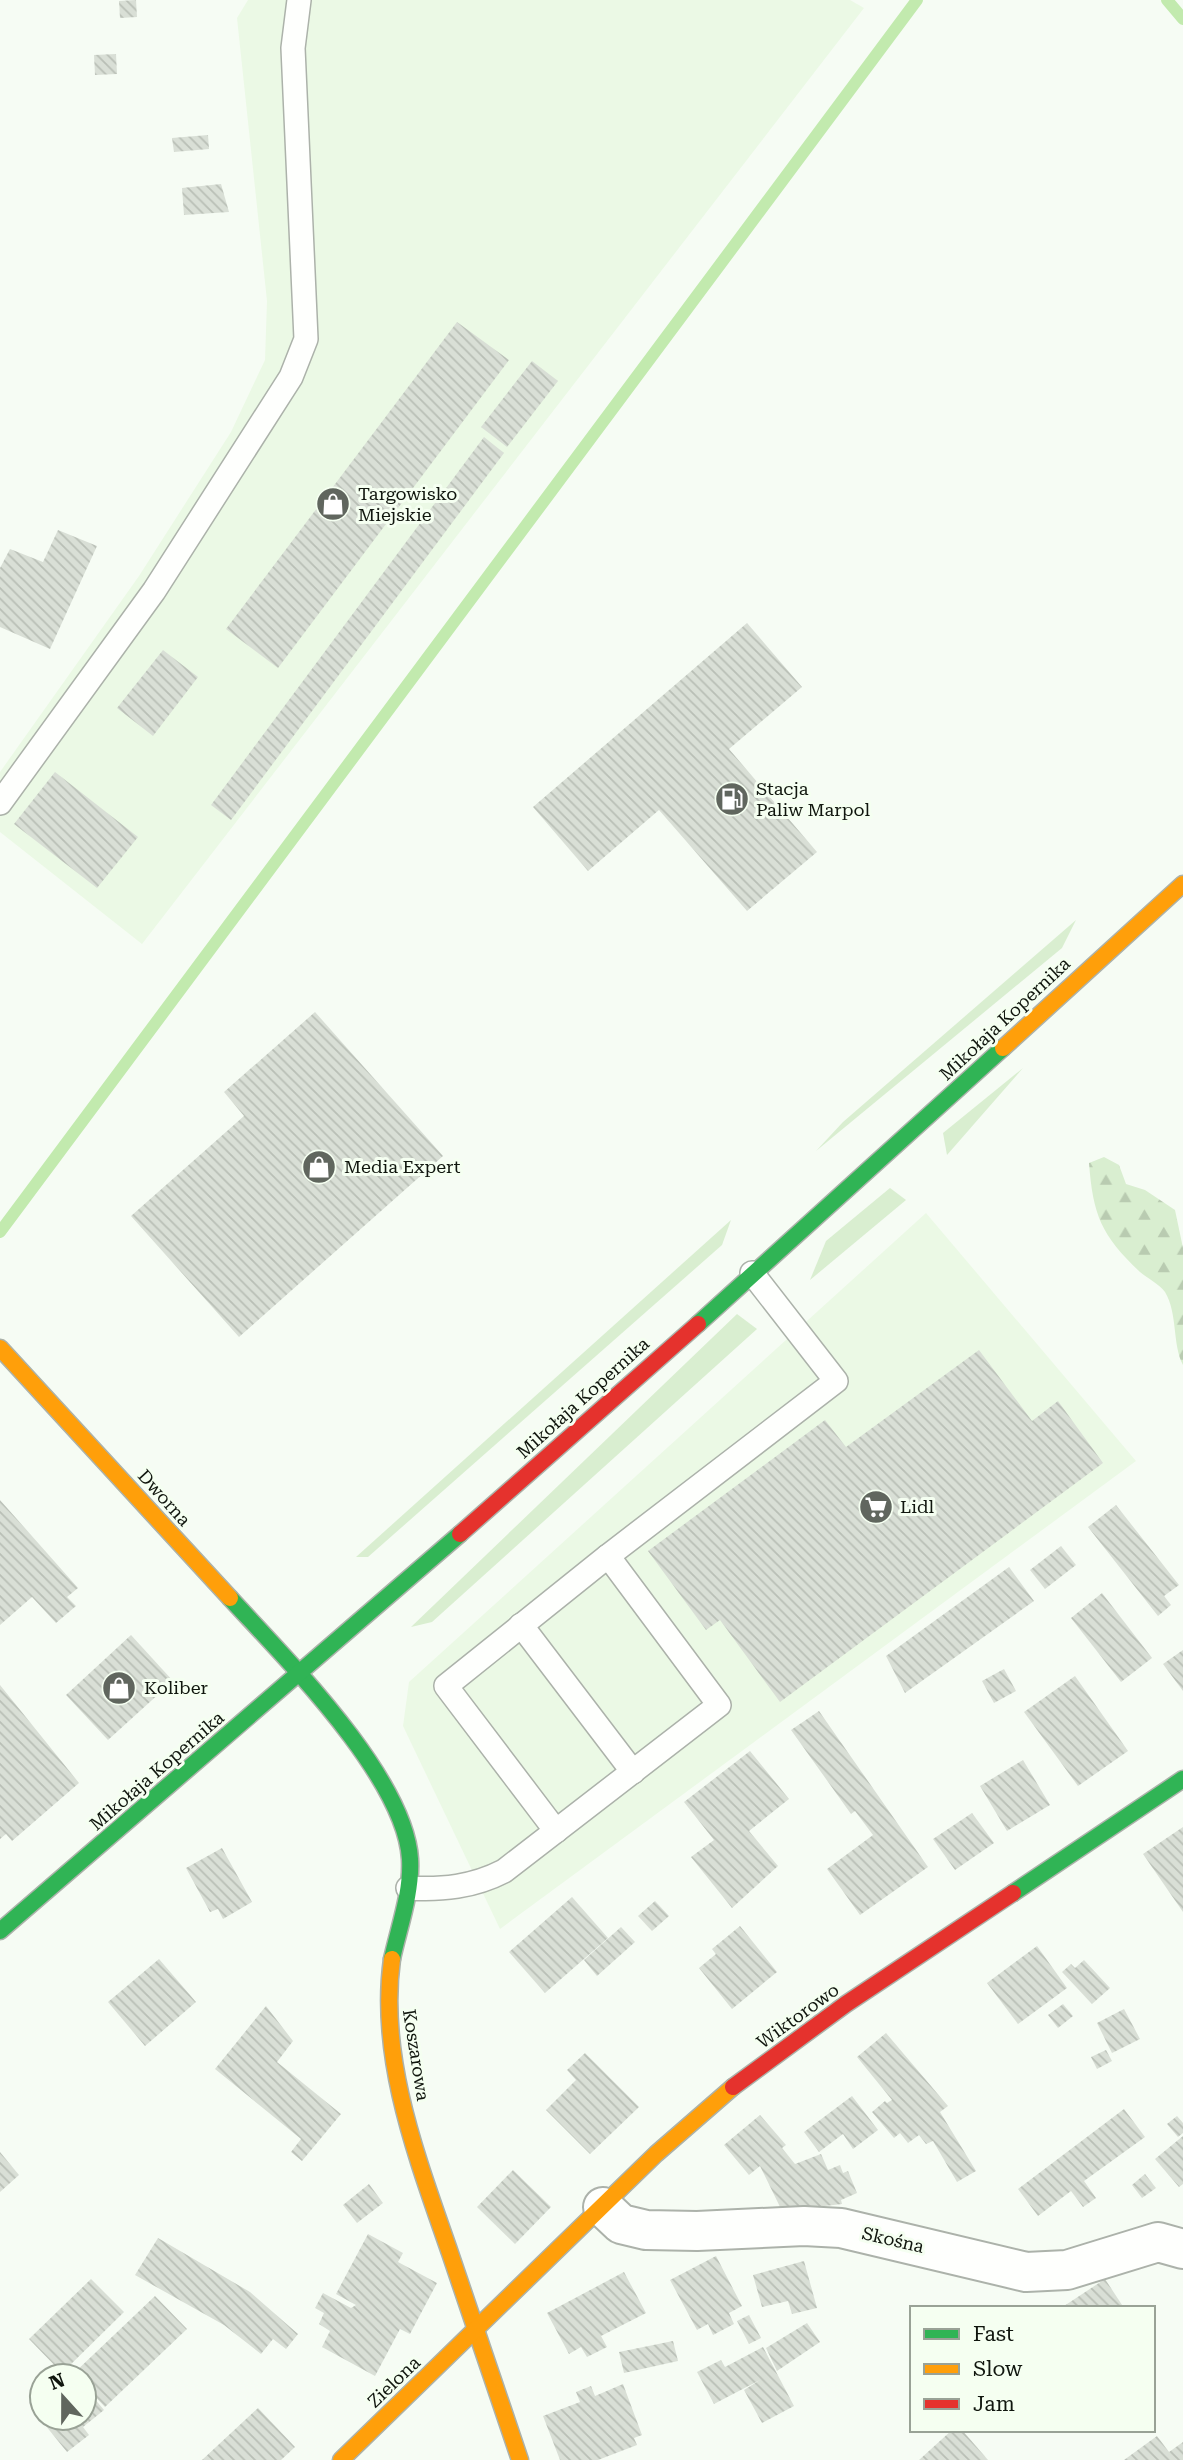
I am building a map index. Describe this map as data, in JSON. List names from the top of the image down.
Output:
{
  "streets": {
    "street": [
      "Mikołaja Kopernika",
      "Dworna",
      "Wiktorowo",
      "Koszarowa",
      "Skośna",
      "Zielona"
    ]
  },
  "crossings": [
    ["Mikołaja Kopernika", "Dworna"],
    ["Mikołaja Kopernika", "Koszarowa"],
    ["Dworna", "Koszarowa"],
    ["Wiktorowo", "Koszarowa"],
    ["Wiktorowo", "Skośna"],
    ["Wiktorowo", "Zielona"],
    ["Koszarowa", "Zielona"]
  ],
  "places": {
    "shop": ["Targowisko Miejskie", "Media Expert", "Koliber"],
    "fuel station": ["Stacja Paliw Marpol"],
    "supermarket": ["Lidl"]
  },
  "legend": ["Fast", "Slow", "Jam"],
  "north": "top"
}
